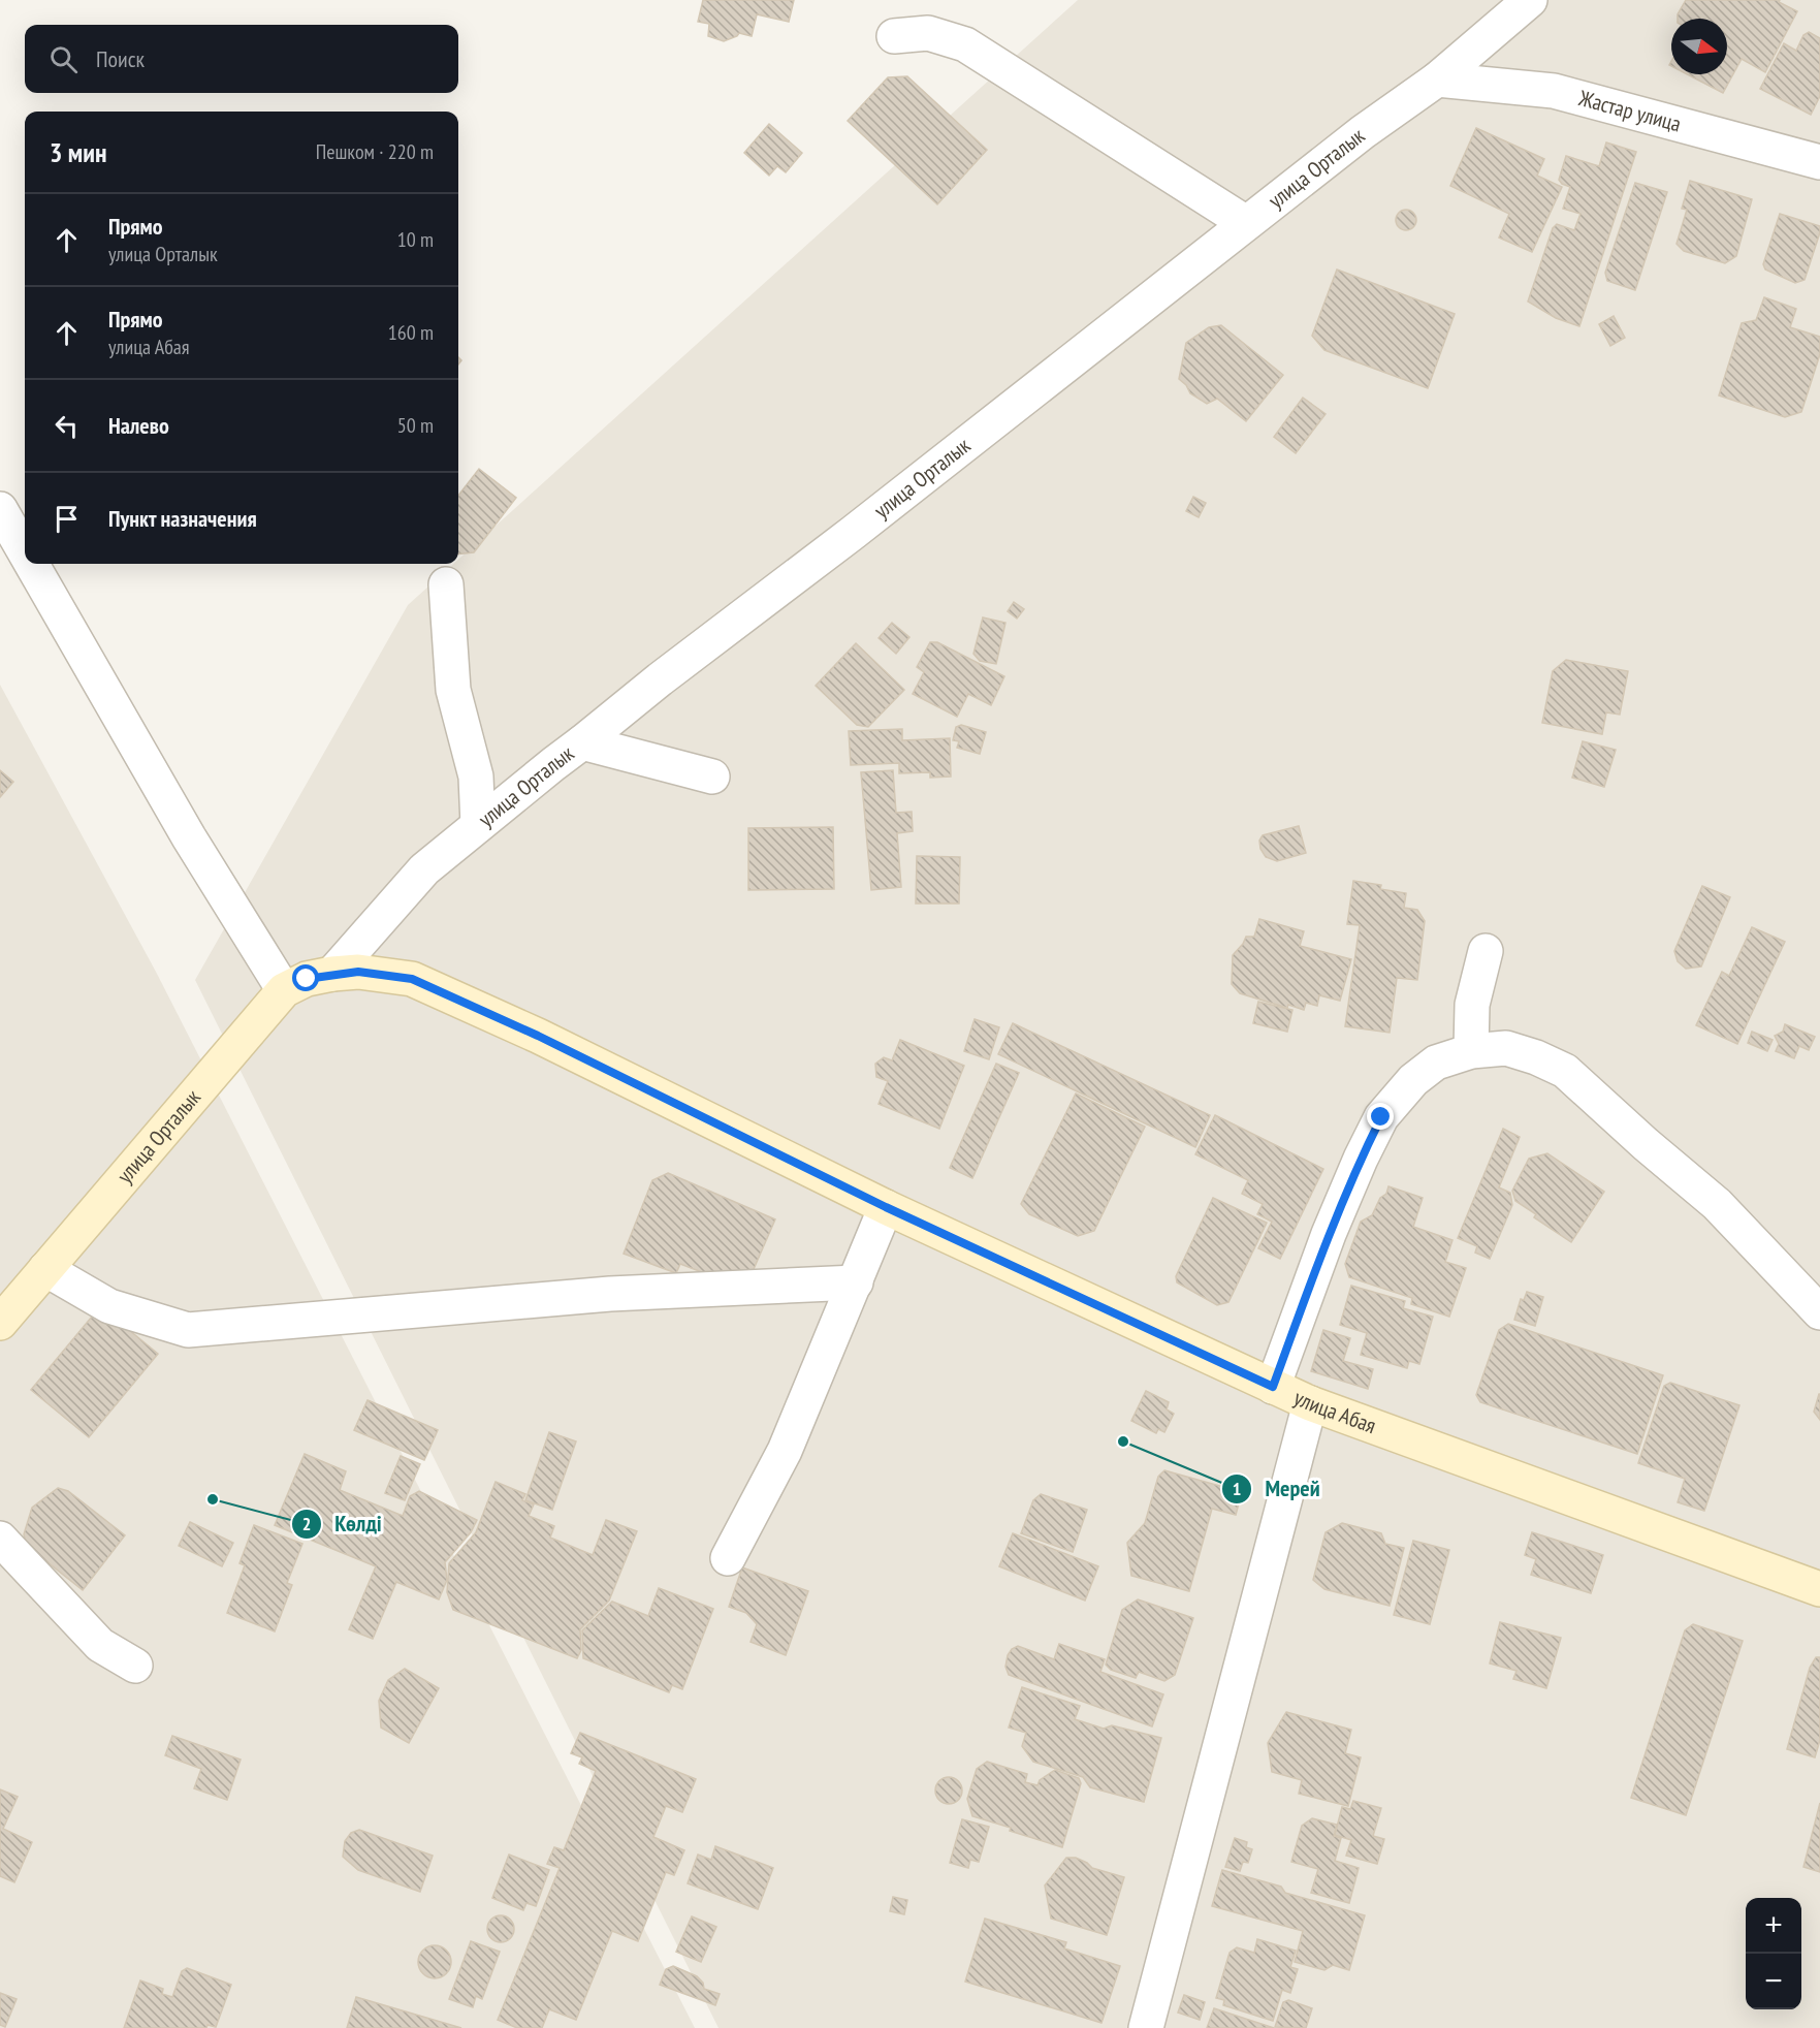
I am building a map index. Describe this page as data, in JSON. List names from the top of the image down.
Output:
{
  "streets": {
    "main road": ["улица Орталык", "улица Абая"],
    "street": ["Жастар улица"]
  },
  "crossings": [
    ["Жастар улица", "улица Орталык"],
    ["улица Орталык", "улица Абая"]
  ],
  "places": ["Мерей", "Көлді"],
  "north": "right",
  "page": {
    "search": "Поиск",
    "heading": ["3 мин", "Пешком · 220 m"],
    "list": [
      ["Прямо", "улица Орталык", "10 m"],
      ["Прямо", "улица Абая", "160 m"],
      ["Налево", "50 m"],
      "Пункт назначения"
    ],
    "map_buttons": ["+", "−"]
  }
}
